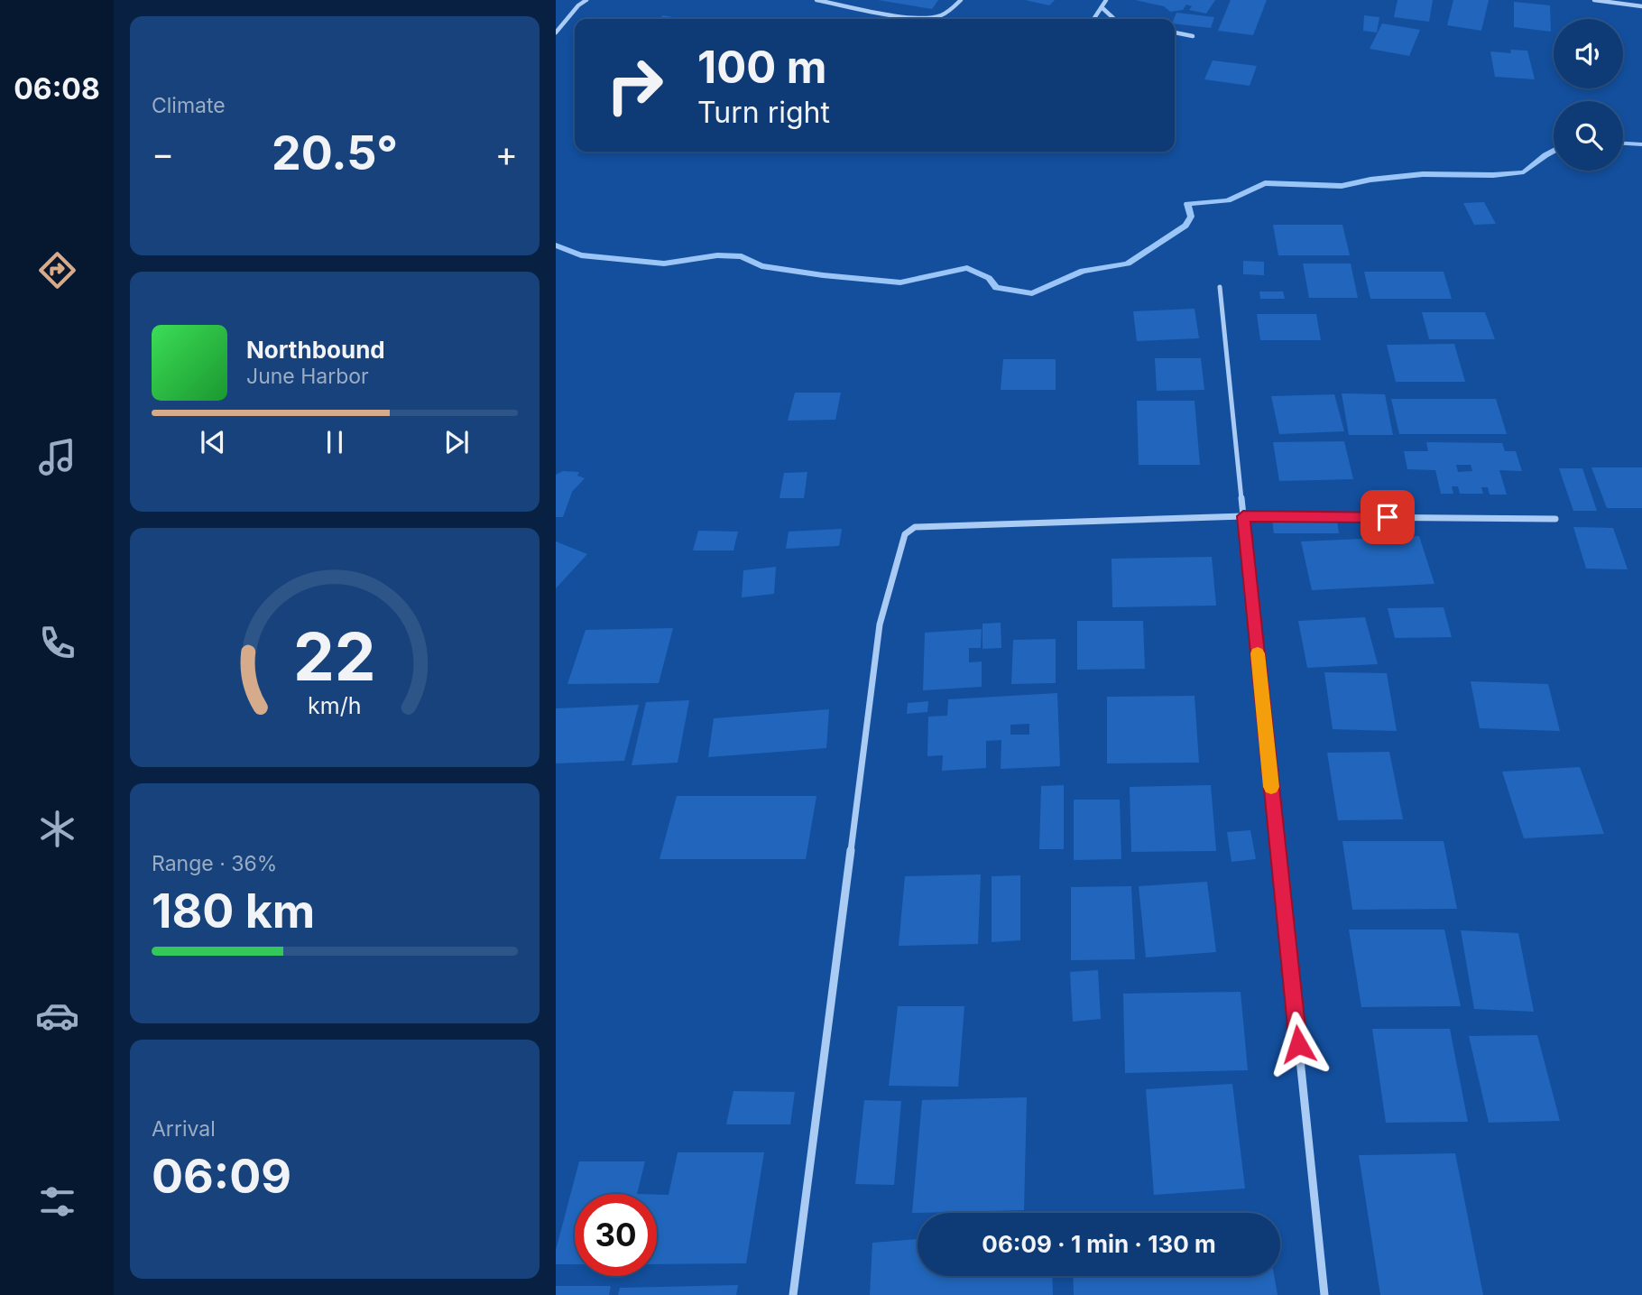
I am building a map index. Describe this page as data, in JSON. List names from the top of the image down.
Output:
{
  "page": {
    "tabs": "06:08",
    "tile": [
      "Climate",
      ["Range · 36%", "180 km"],
      ["Arrival", "06:09"]
    ],
    "turn": ["100 m", "Turn right"],
    "heat": ["−", "20.5°", "+"],
    "song": ["Northbound", "June Harbor"],
    "limit": "30",
    "trip": "06:09 · 1 min · 130 m",
    "gauge": ["22", "km/h"]
  }
}
